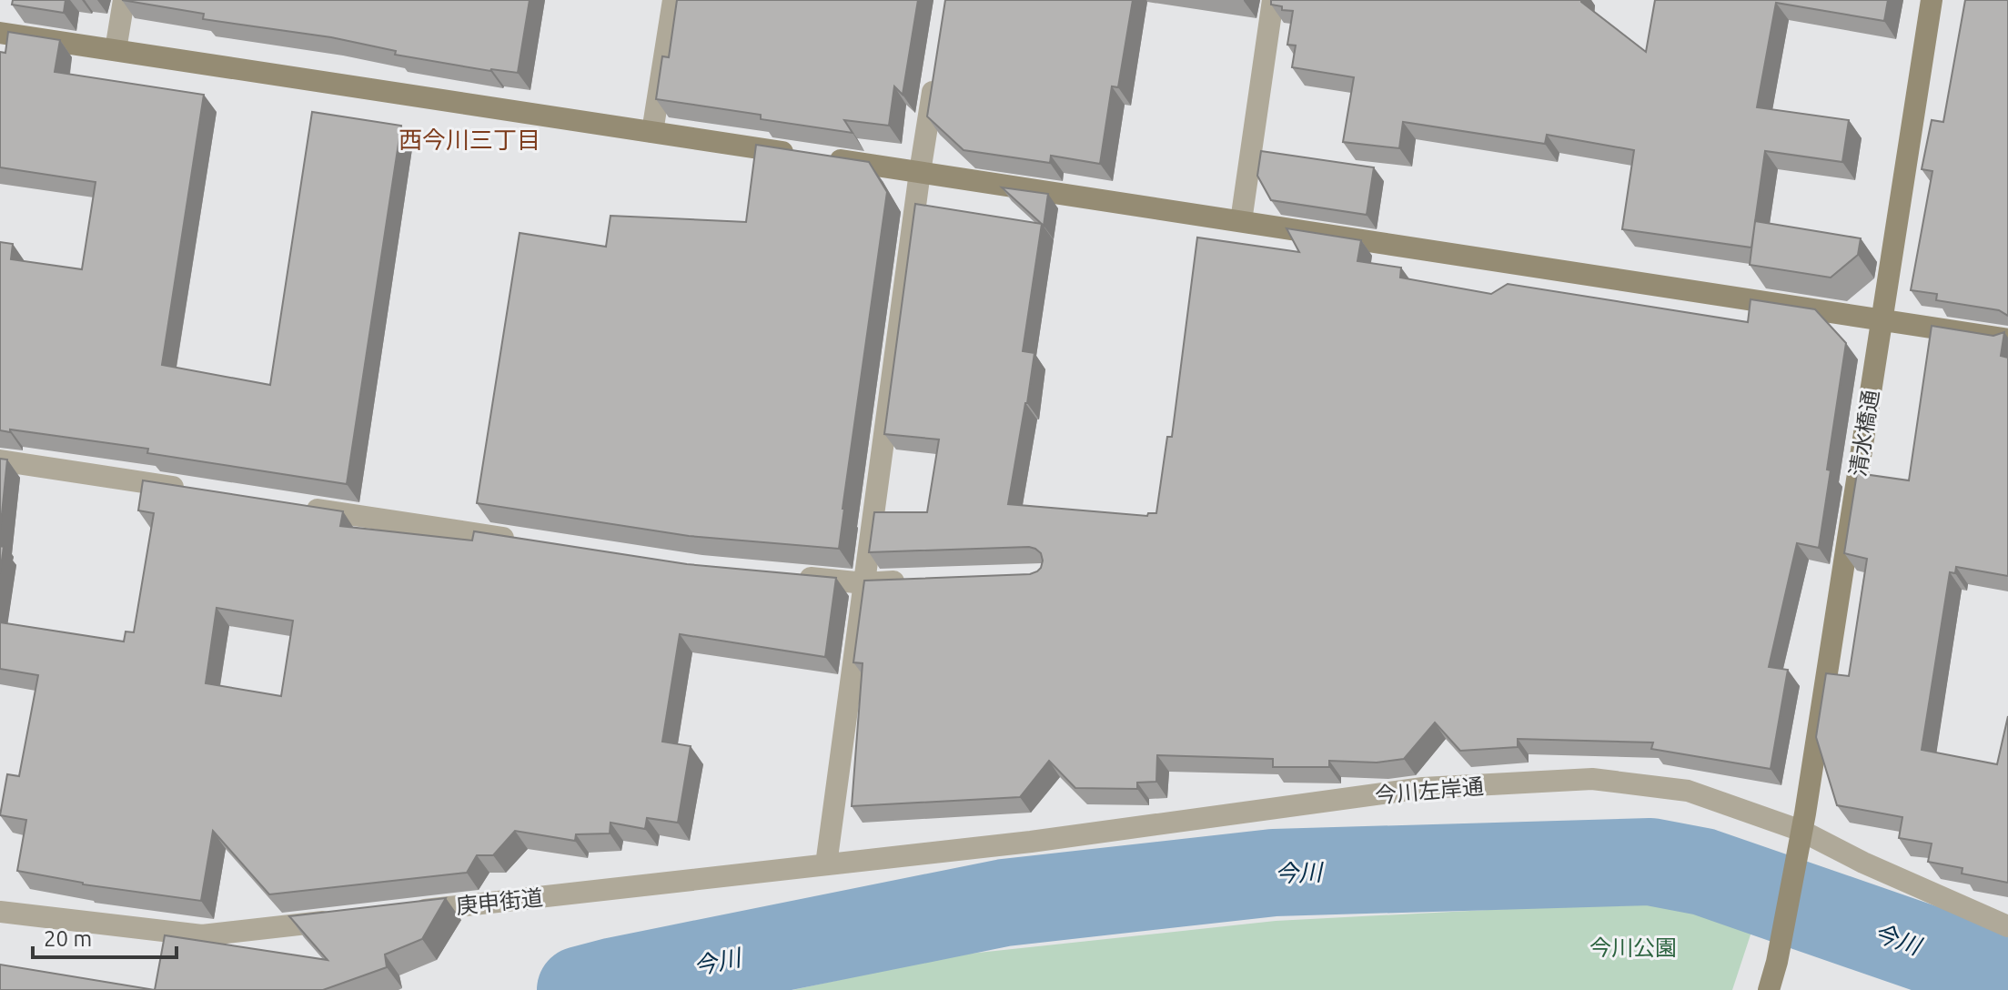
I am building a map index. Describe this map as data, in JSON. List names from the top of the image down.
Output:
{
  "streets": {
    "street": ["清水橋通", "今川左岸通", "庚申街道"]
  },
  "crossings": [
    ["清水橋通", "今川左岸通"],
    ["今川左岸通", "庚申街道"]
  ],
  "districts": ["西今川三丁目"],
  "water": ["今川"],
  "parks": ["今川公園"],
  "scale_bar": "20 m"
}
